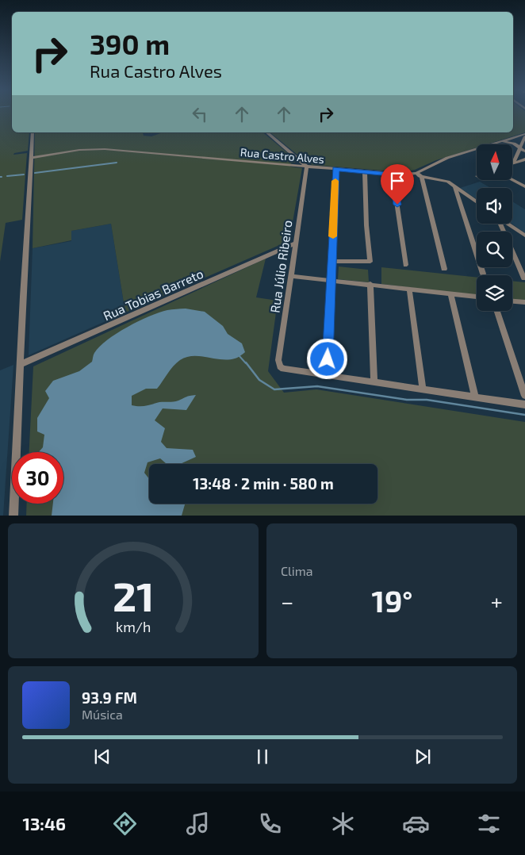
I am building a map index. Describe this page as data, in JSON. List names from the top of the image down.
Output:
{
  "streets": {
    "street": ["Rua Castro Alves", "Rua Júlio Ribeiro", "Rua Tobias Barreto"]
  },
  "crossings": [
    ["Rua Castro Alves", "Rua Júlio Ribeiro"],
    ["Rua Júlio Ribeiro", "Rua Tobias Barreto"]
  ],
  "north": "top",
  "page": {
    "turn": ["390 m", "Rua Castro Alves"],
    "limit": "30",
    "trip": "13:48 · 2 min · 580 m",
    "tile": "Clima",
    "heat": ["−", "19°", "+"],
    "song": ["93.9 FM", "Música"],
    "tabs": "13:46",
    "gauge": ["21", "km/h"]
  }
}
